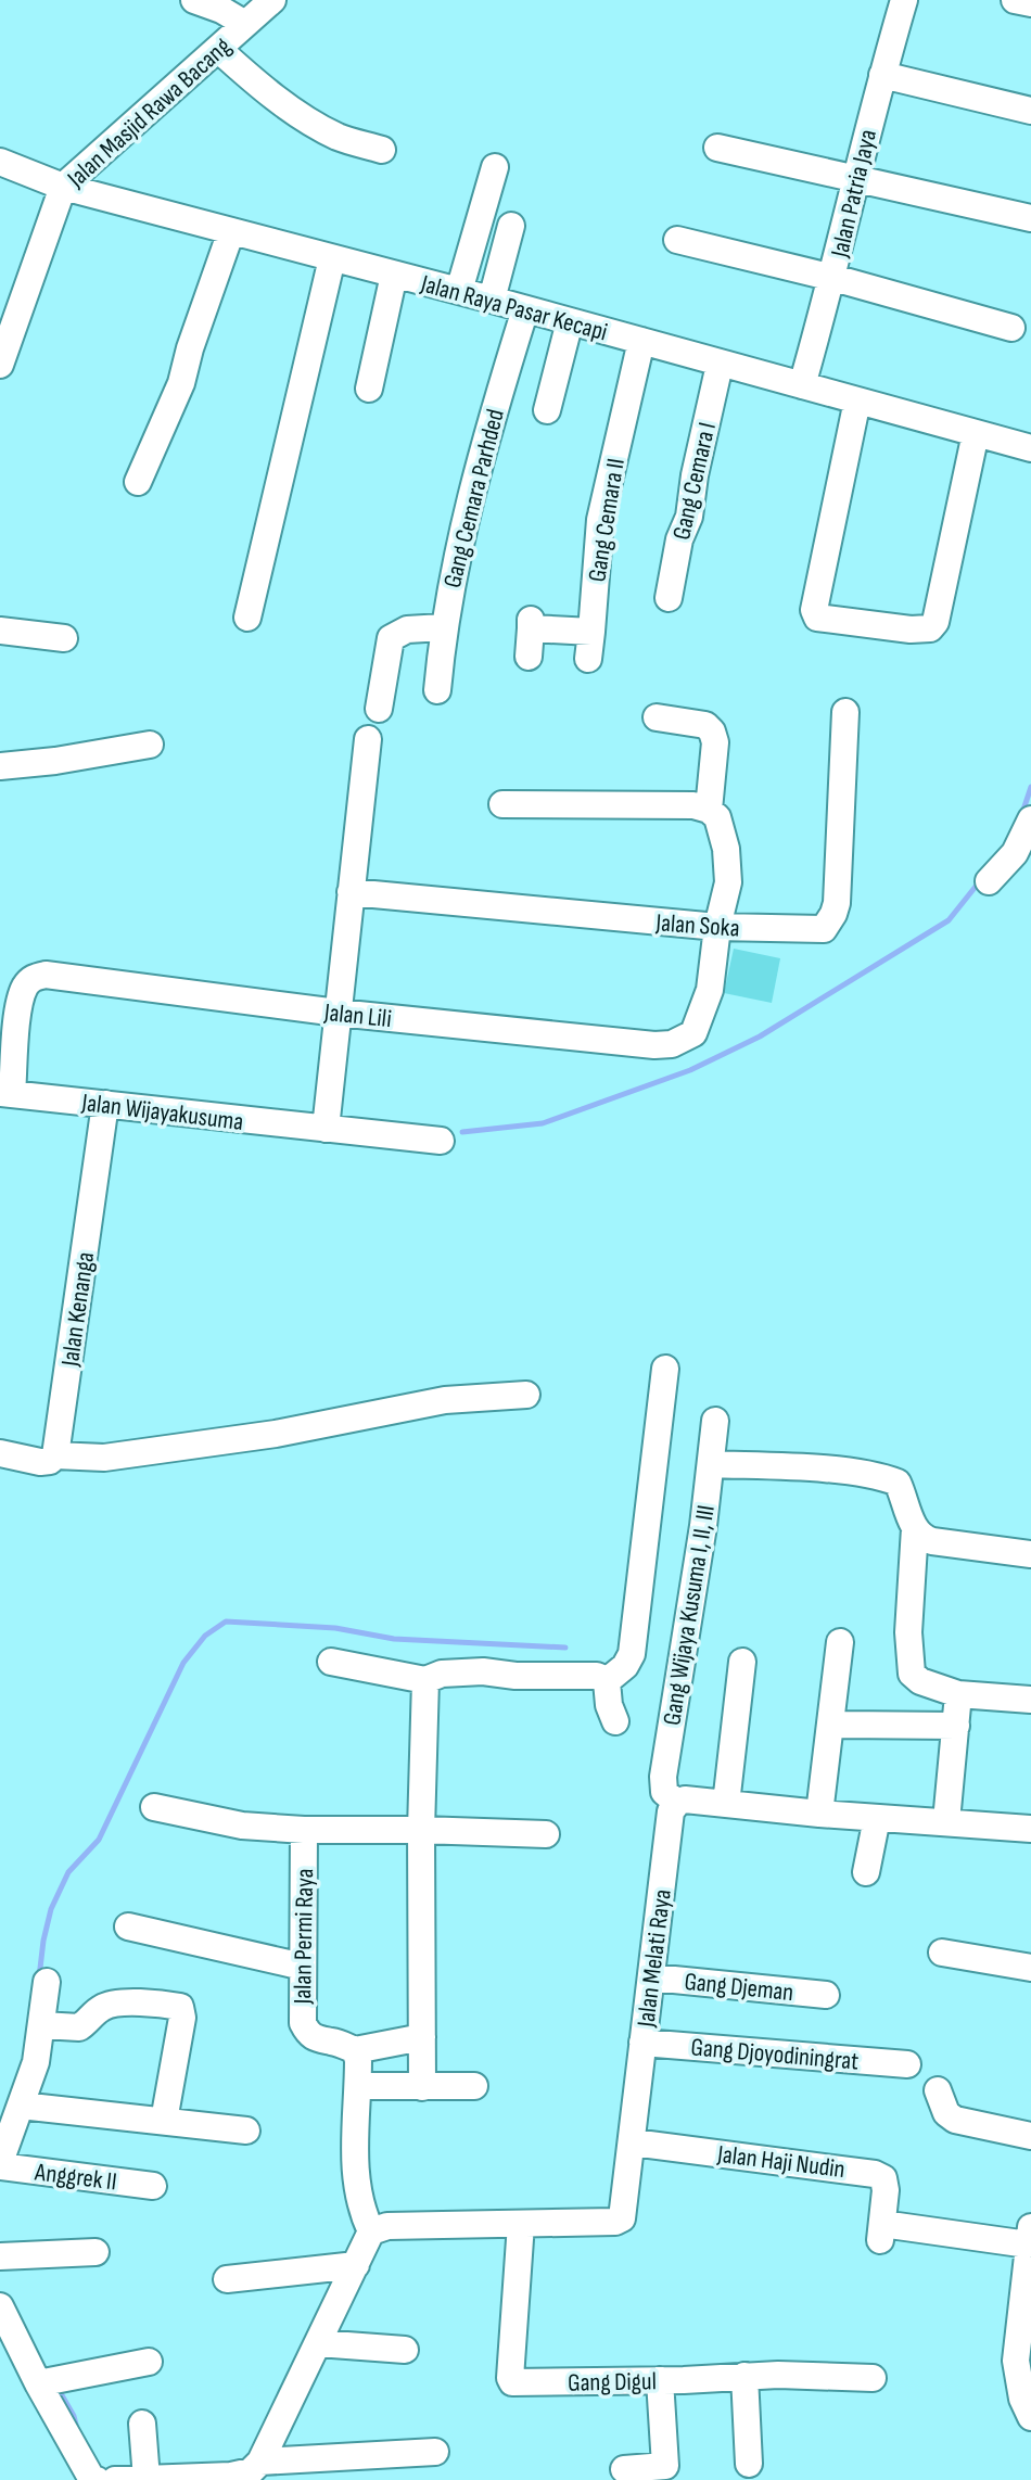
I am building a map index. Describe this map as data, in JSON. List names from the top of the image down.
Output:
{
  "streets": {
    "street": [
      "Jalan Masjid Rawa Bacang",
      "Jalan Patria Jaya",
      "Jalan Raya Pasar Kecapi",
      "Gang Cemara I",
      "Gang Cemara Parhded",
      "Gang Cemara II",
      "Jalan Soka",
      "Jalan Lili",
      "Jalan Wijayakusuma",
      "Jalan Kenanga",
      "Gang Wijaya Kusuma I, II, III",
      "Jalan Permi Raya",
      "Jalan Melati Raya",
      "Gang Djeman",
      "Gang Djoyodiningrat",
      "Jalan Haji Nudin",
      "Anggrek II",
      "Gang Digul"
    ]
  },
  "crossings": [
    ["Jalan Masjid Rawa Bacang", "Jalan Raya Pasar Kecapi"],
    ["Jalan Patria Jaya", "Jalan Raya Pasar Kecapi"],
    ["Jalan Raya Pasar Kecapi", "Gang Cemara I"],
    ["Jalan Raya Pasar Kecapi", "Gang Cemara Parhded"],
    ["Jalan Raya Pasar Kecapi", "Gang Cemara II"],
    ["Jalan Soka", "Jalan Lili"],
    ["Jalan Lili", "Jalan Wijayakusuma"],
    ["Jalan Wijayakusuma", "Jalan Kenanga"],
    ["Gang Wijaya Kusuma I, II, III", "Jalan Melati Raya"],
    ["Jalan Melati Raya", "Gang Djeman"],
    ["Jalan Melati Raya", "Gang Djoyodiningrat"],
    ["Jalan Melati Raya", "Jalan Haji Nudin"],
    ["Jalan Melati Raya", "Gang Digul"]
  ]
}
